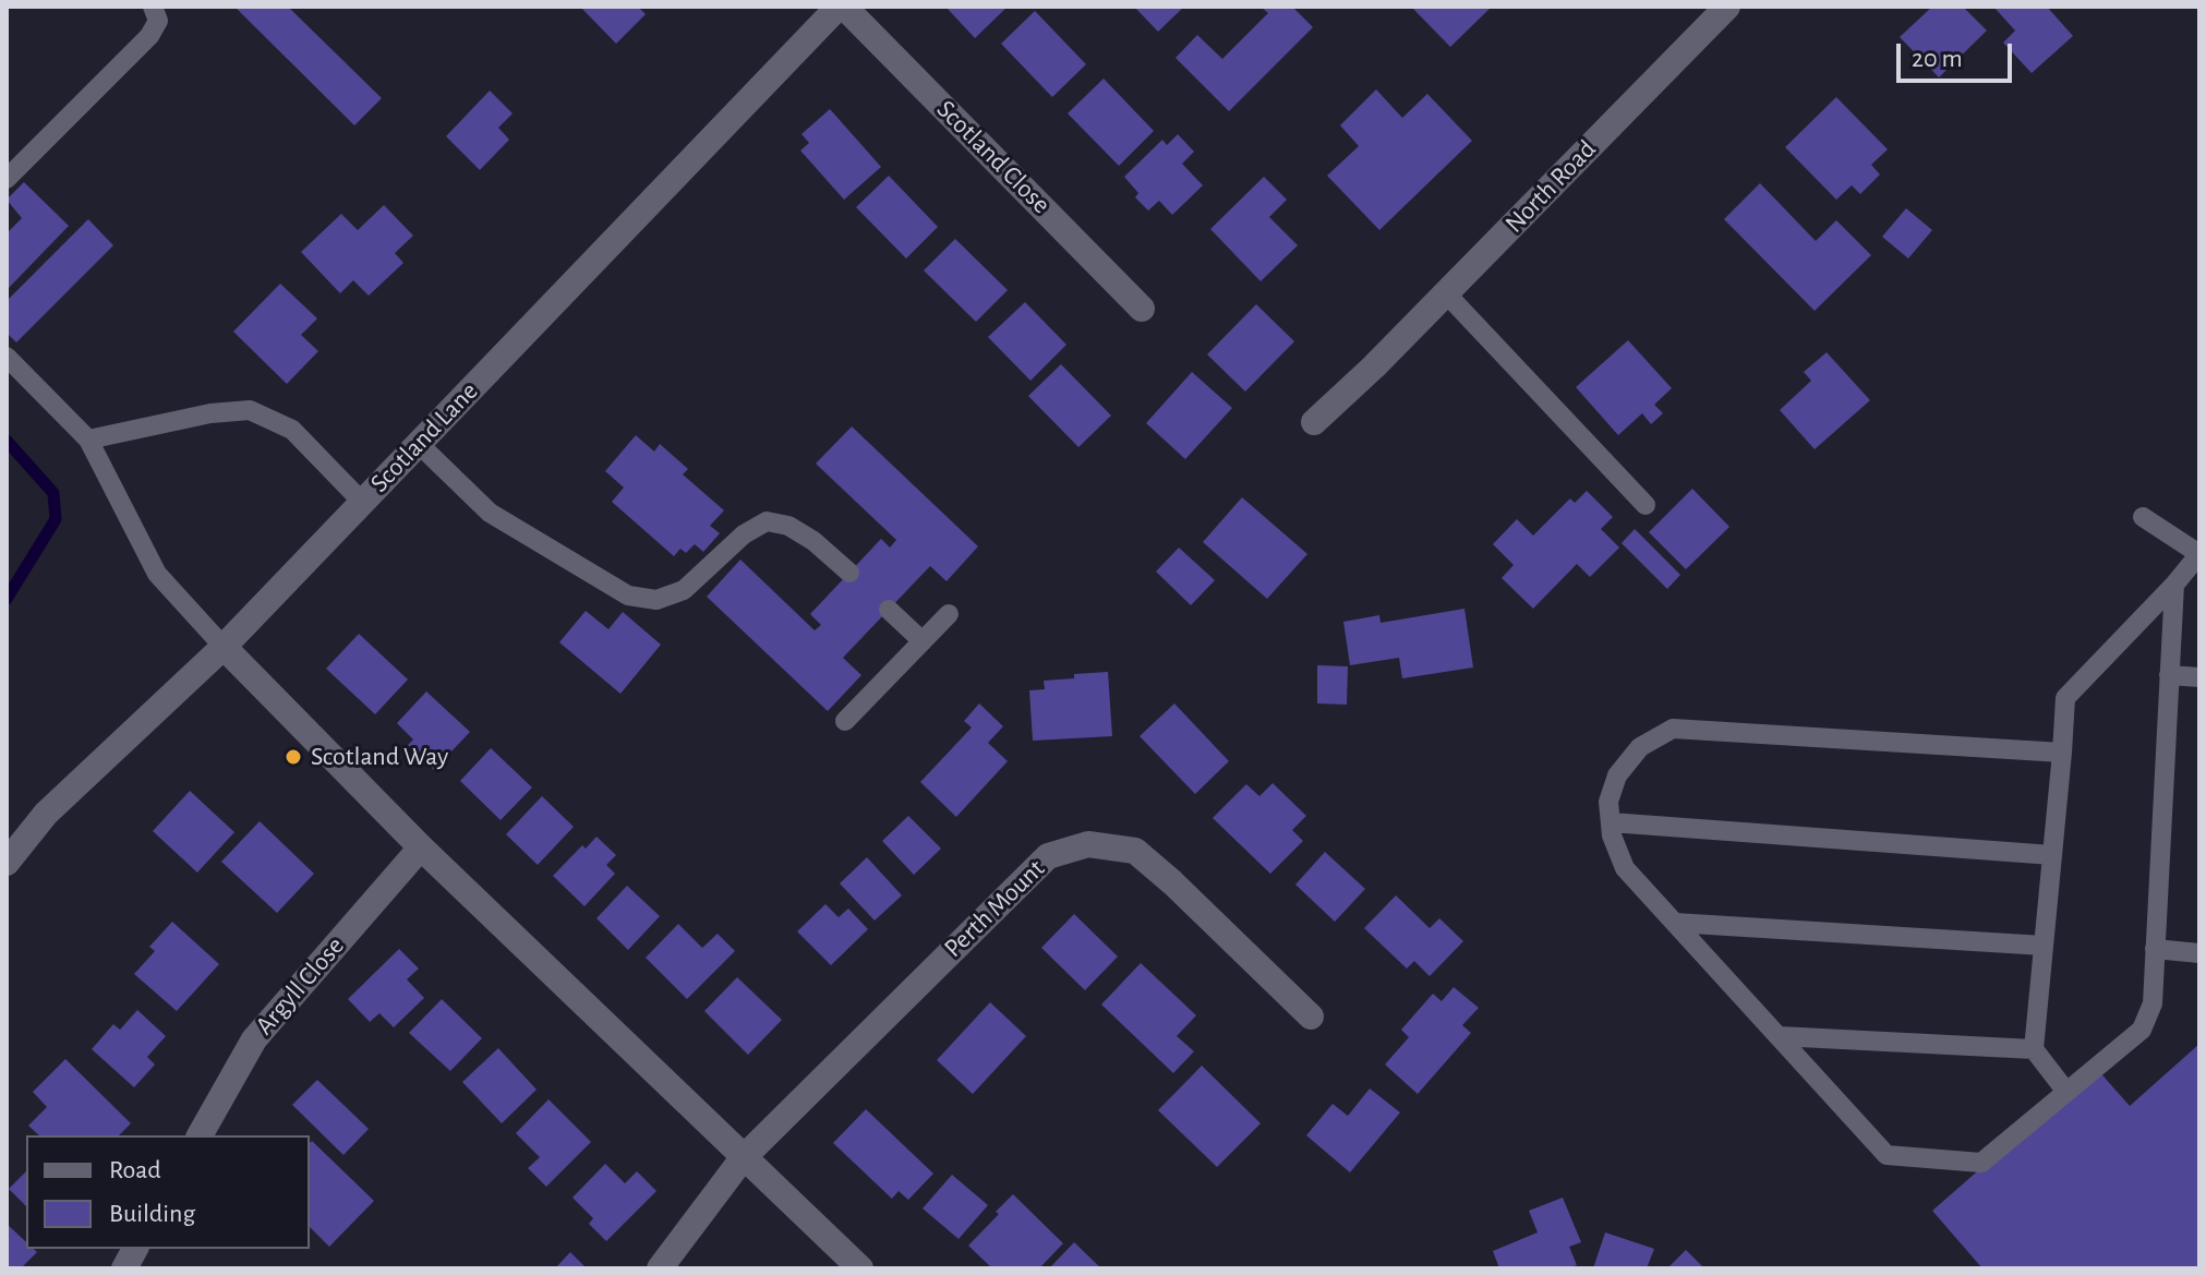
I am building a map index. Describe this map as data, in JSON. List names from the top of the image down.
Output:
{
  "streets": {
    "street": [
      "Scotland Close",
      "North Road",
      "Scotland Lane",
      "Perth Mount",
      "Argyll Close"
    ]
  },
  "crossings": [
    ["Scotland Close", "Scotland Lane"]
  ],
  "places": ["Scotland Way"],
  "legend": ["Road", "Building"],
  "scale_bar": "20 m"
}
